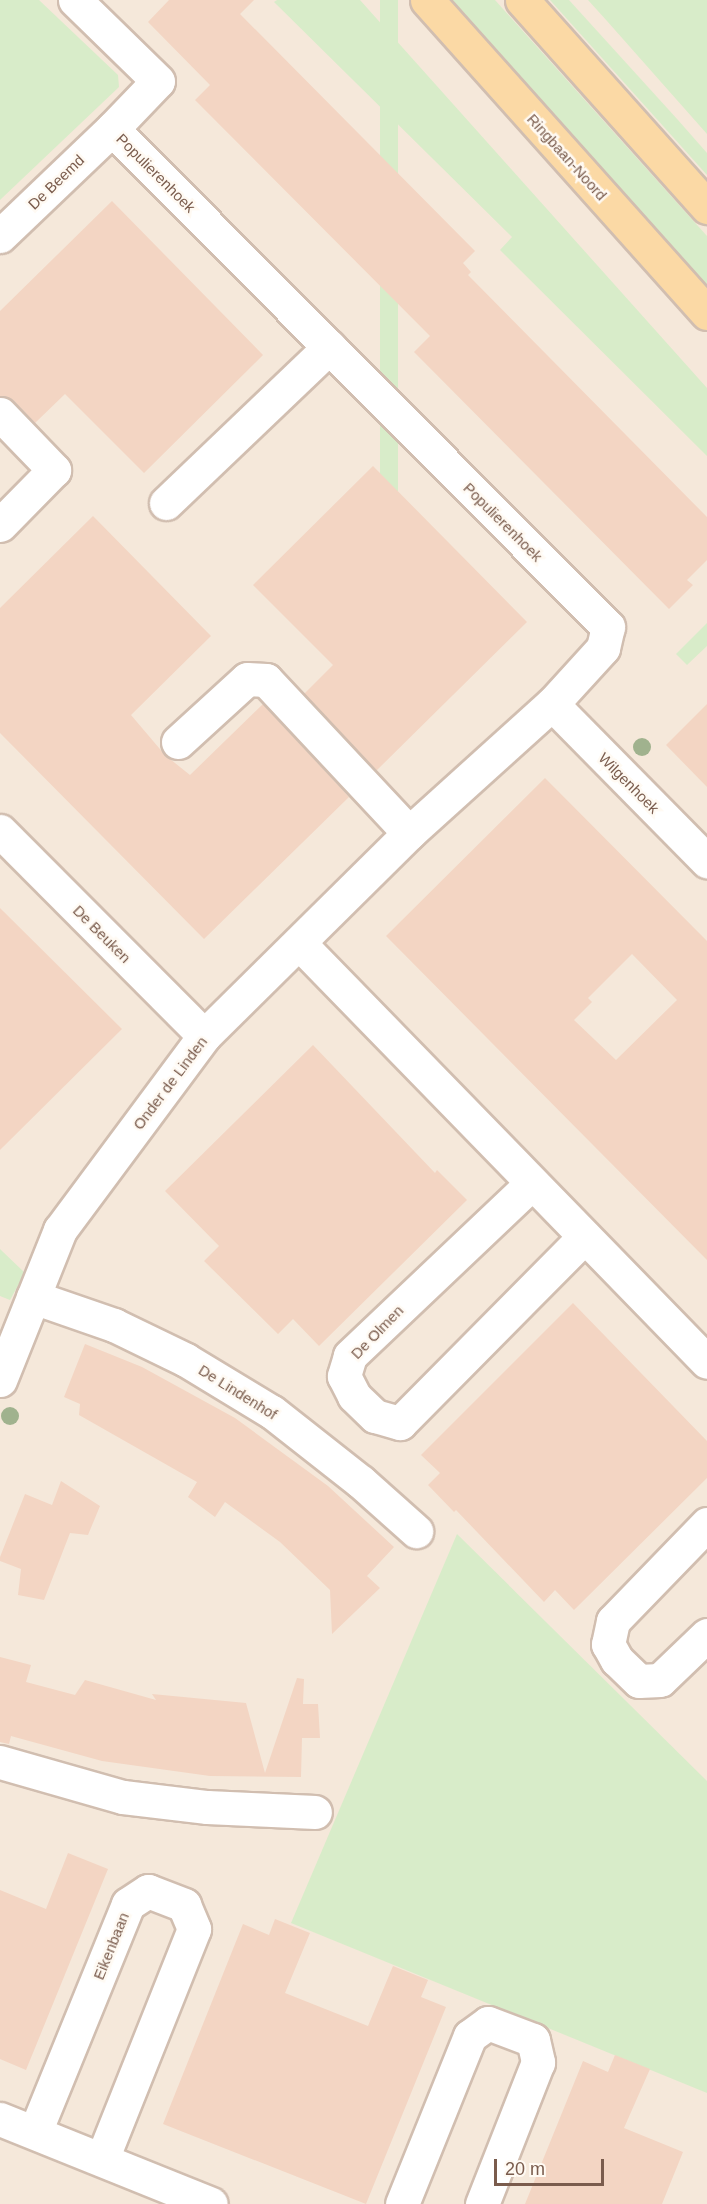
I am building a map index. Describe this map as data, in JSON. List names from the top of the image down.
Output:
{
  "streets": {
    "main road": ["Ringbaan-Noord"],
    "street": [
      "Populierenhoek",
      "De Beemd",
      "Wilgenhoek",
      "De Beuken",
      "Onder de Linden",
      "De Olmen",
      "De Lindenhof",
      "Eikenbaan"
    ]
  },
  "crossings": [
    ["Populierenhoek", "De Beemd"],
    ["Populierenhoek", "Wilgenhoek"],
    ["Populierenhoek", "Onder de Linden"],
    ["Wilgenhoek", "Onder de Linden"],
    ["De Beuken", "Onder de Linden"],
    ["Onder de Linden", "De Lindenhof"]
  ],
  "scale_bar": "20 m"
}
